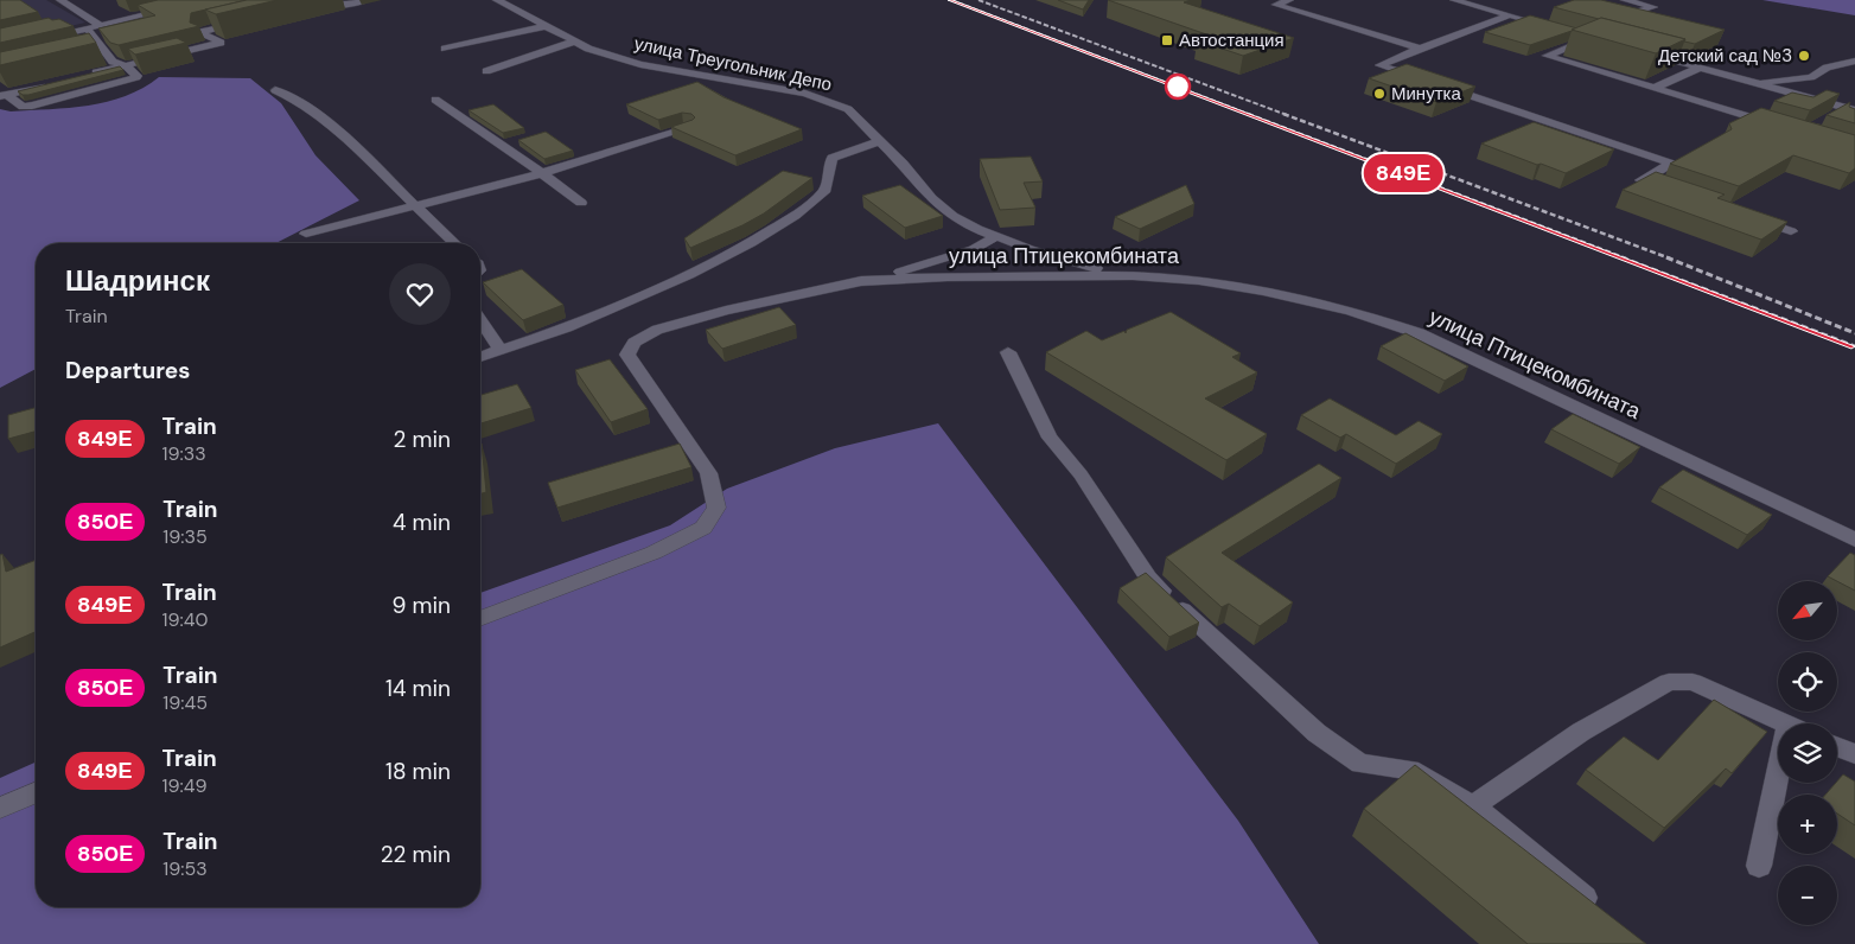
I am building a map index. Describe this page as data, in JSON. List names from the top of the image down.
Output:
{
  "streets": {
    "street": ["улица Треугольник Депо", "улица Птицекомбината"]
  },
  "crossings": [
    ["улица Треугольник Депо", "улица Птицекомбината"]
  ],
  "places": {
    "transit": ["Автостанция"],
    "other": ["Детский сад №3", "Минутка"]
  },
  "north": "bottom left",
  "page": {
    "on_map": "849Е",
    "heading": [
      ["Шадринск", "Train"],
      "Departures"
    ],
    "list": [
      {
        "mark": "849Е",
        "name": "Train",
        "note": "19:33",
        "value": "2 min"
      },
      {
        "mark": "850Е",
        "name": "Train",
        "note": "19:35",
        "value": "4 min"
      },
      {
        "mark": "849Е",
        "name": "Train",
        "note": "19:40",
        "value": "9 min"
      },
      {
        "mark": "850Е",
        "name": "Train",
        "note": "19:45",
        "value": "14 min"
      },
      {
        "mark": "849Е",
        "name": "Train",
        "note": "19:49",
        "value": "18 min"
      },
      {
        "mark": "850Е",
        "name": "Train",
        "note": "19:53",
        "value": "22 min"
      }
    ],
    "map_buttons": ["+", "−"]
  }
}
